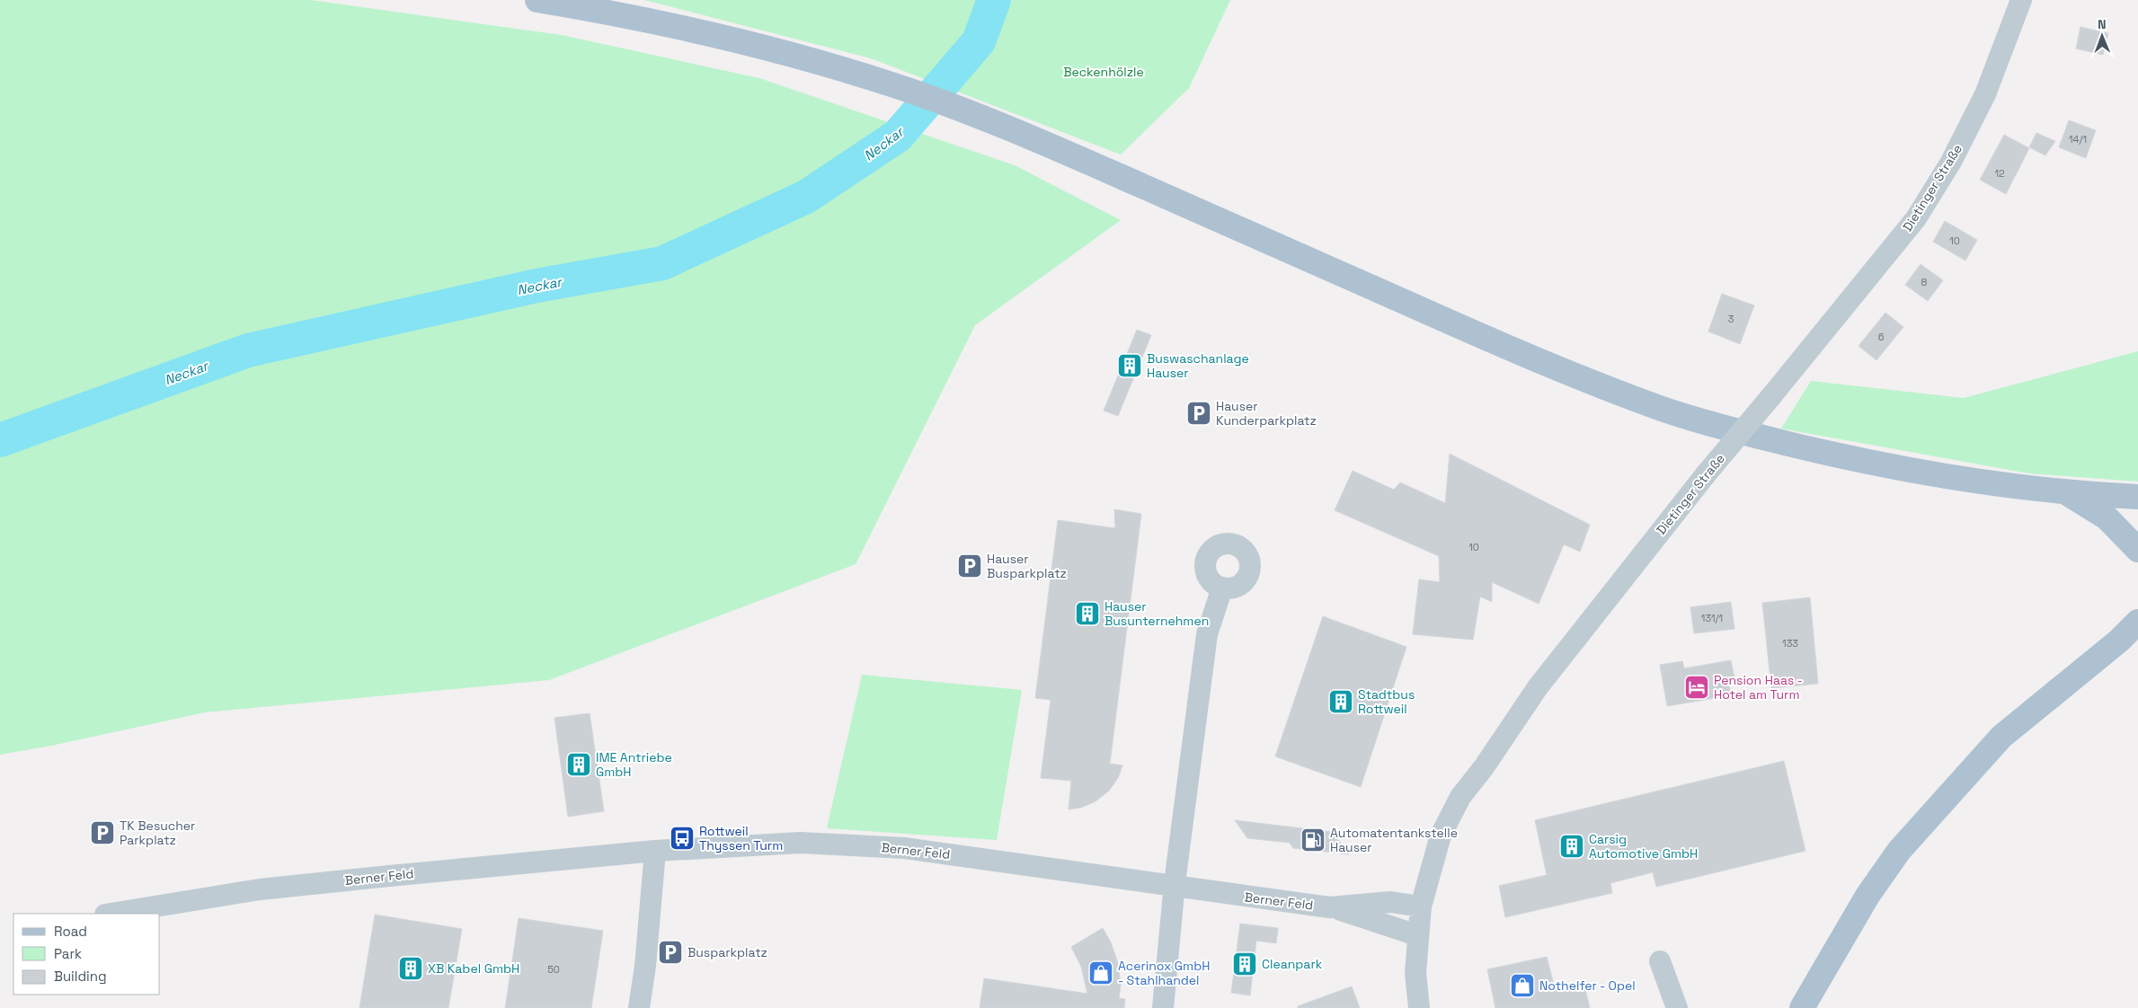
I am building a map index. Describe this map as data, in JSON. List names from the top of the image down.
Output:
{
  "streets": {
    "street": ["Dietinger Straße", "Berner Feld"]
  },
  "crossings": [
    ["Dietinger Straße", "Berner Feld"]
  ],
  "water": ["Neckar"],
  "parks": ["Beckenhölzle"],
  "places": {
    "building": [
      "Buswaschanlage Hauser",
      "Hauser Busunternehmen",
      "Stadtbus Rottweil",
      "IME Antriebe GmbH",
      "Carsig Automotive GmbH",
      "Cleanpark",
      "XB Kabel GmbH"
    ],
    "parking": [
      "Hauser Kunderparkplatz",
      "Hauser Busparkplatz",
      "TK Besucher Parkplatz",
      "Busparkplatz"
    ],
    "hotel": ["Pension Haas - Hotel am Turm"],
    "bus stop": ["Rottweil Thyssen Turm"],
    "fuel station": ["Automatentankstelle Hauser"],
    "shop": ["Acerinox GmbH - Stahlhandel", "Nothelfer - Opel"]
  },
  "house_numbers": [
    "14/1",
    "12",
    "10",
    "8",
    "3",
    "6",
    "10",
    "131/1",
    "133",
    "50"
  ],
  "legend": ["Road", "Park", "Building"],
  "north": "top"
}
